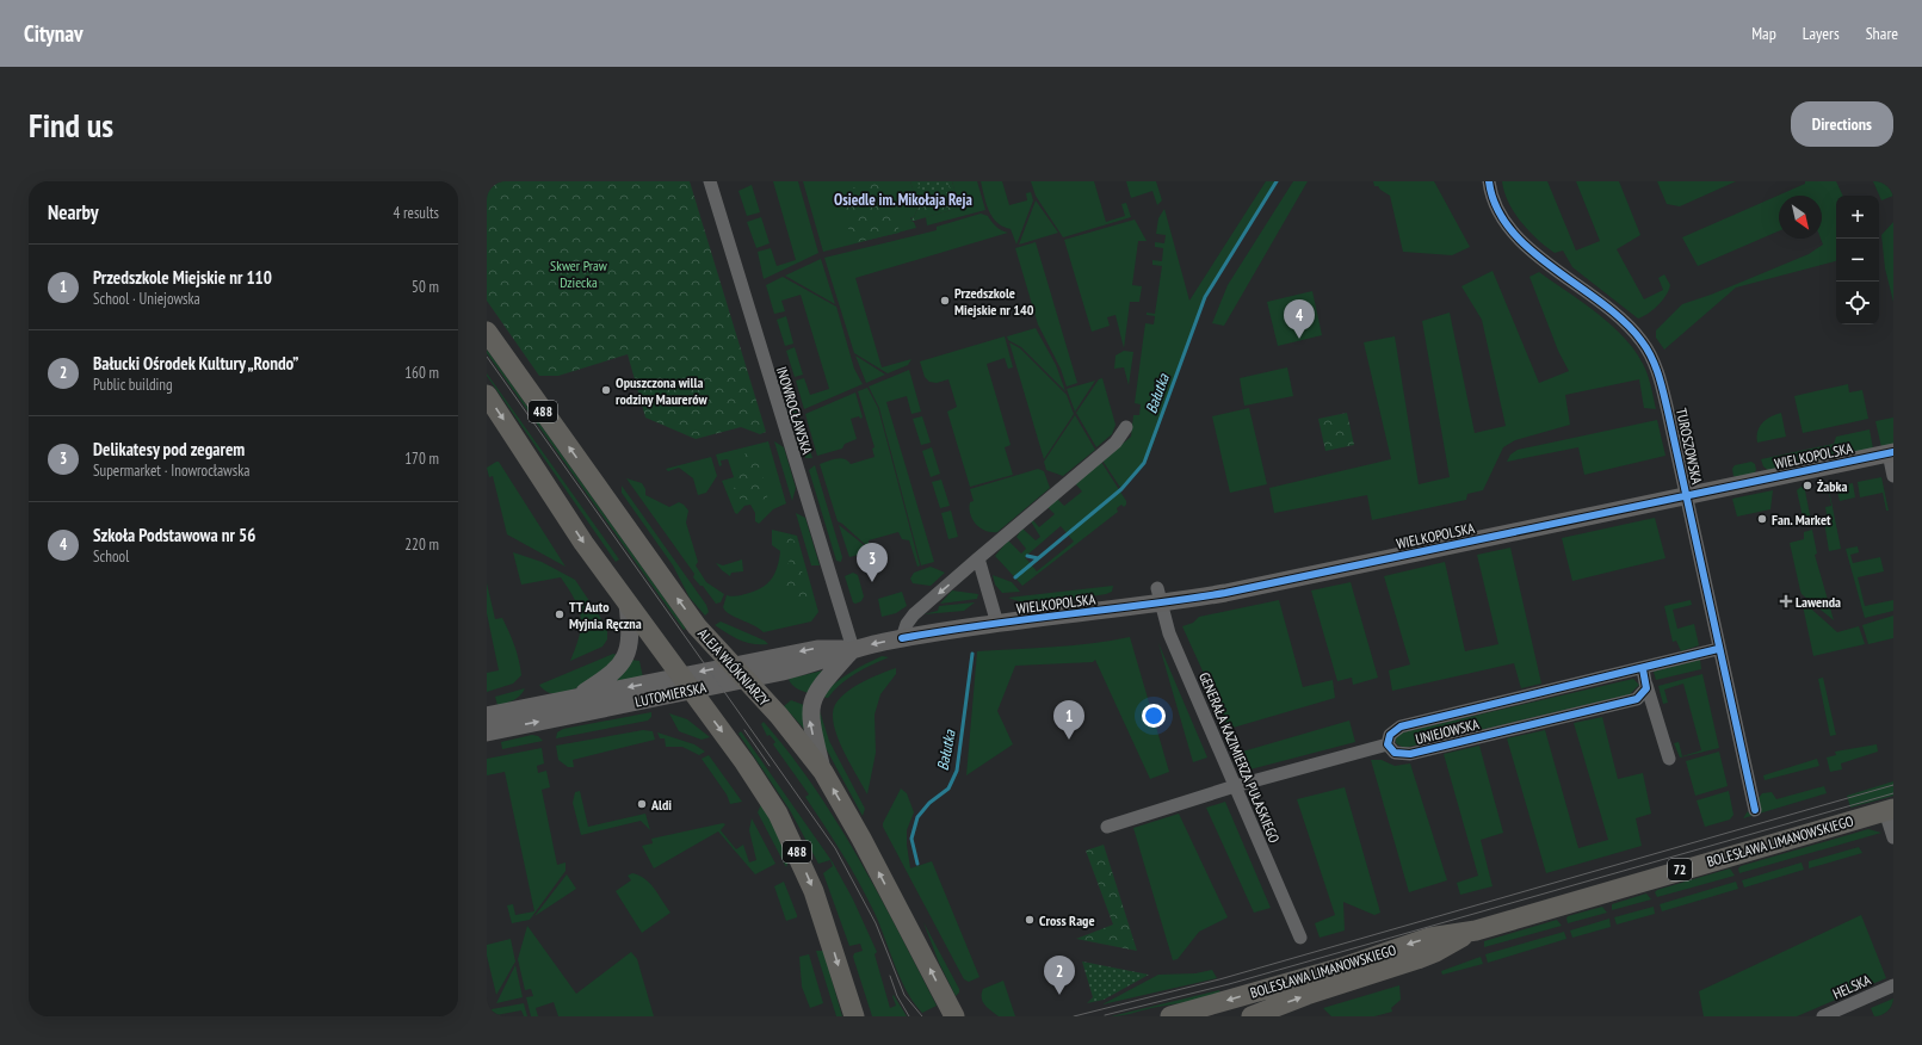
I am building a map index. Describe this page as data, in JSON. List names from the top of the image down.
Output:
{
  "streets": {
    "main road": [
      "488",
      "ALEJA WŁÓKNIARZY",
      "BOLESŁAWA LIMANOWSKIEGO",
      "72"
    ],
    "street": [
      "INOWROCŁAWSKA",
      "TUROSZOWSKA",
      "WIELKOPOLSKA",
      "LUTOMIERSKA",
      "UNIEJOWSKA",
      "GENERAŁA KAZIMIERZA PUŁASKIEGO",
      "HELSKA"
    ]
  },
  "crossings": [
    ["INOWROCŁAWSKA", "LUTOMIERSKA"],
    ["488", "LUTOMIERSKA"],
    ["TUROSZOWSKA", "WIELKOPOLSKA"],
    ["TUROSZOWSKA", "UNIEJOWSKA"],
    ["WIELKOPOLSKA", "LUTOMIERSKA"],
    ["WIELKOPOLSKA", "GENERAŁA KAZIMIERZA PUŁASKIEGO"],
    ["ALEJA WŁÓKNIARZY", "LUTOMIERSKA"]
  ],
  "districts": ["Osiedle im. Mikołaja Reja"],
  "water": ["Bałutka"],
  "parks": ["Skwer Praw Dziecka"],
  "places": {
    "other": [
      "Przedszkole Miejskie nr 140",
      "Opuszczona willa rodziny Maurerów",
      "Żabka",
      "Fan. Market",
      "TT Auto Myjnia Ręczna",
      "Aldi",
      "Cross Rage"
    ],
    "health": ["Lawenda"]
  },
  "north": "bottom right",
  "page": {
    "header": "Citynav",
    "nav": ["Map", "Layers", "Share"],
    "buttons": "Directions",
    "title": "Find us",
    "heading": ["Nearby", "4 results"],
    "map_buttons": ["+", "−"],
    "list": [
      {
        "mark": "1",
        "name": "Przedszkole Miejskie nr 110",
        "note": "School · Uniejowska",
        "value": "50 m"
      },
      {
        "mark": "2",
        "name": "Bałucki Ośrodek Kultury „Rondo”",
        "note": "Public building",
        "value": "160 m"
      },
      {
        "mark": "3",
        "name": "Delikatesy pod zegarem",
        "note": "Supermarket · Inowrocławska",
        "value": "170 m"
      },
      {
        "mark": "4",
        "name": "Szkoła Podstawowa nr 56",
        "note": "School",
        "value": "220 m"
      }
    ],
    "pins": [
      "4",
      "3",
      "1",
      "2"
    ]
  }
}
